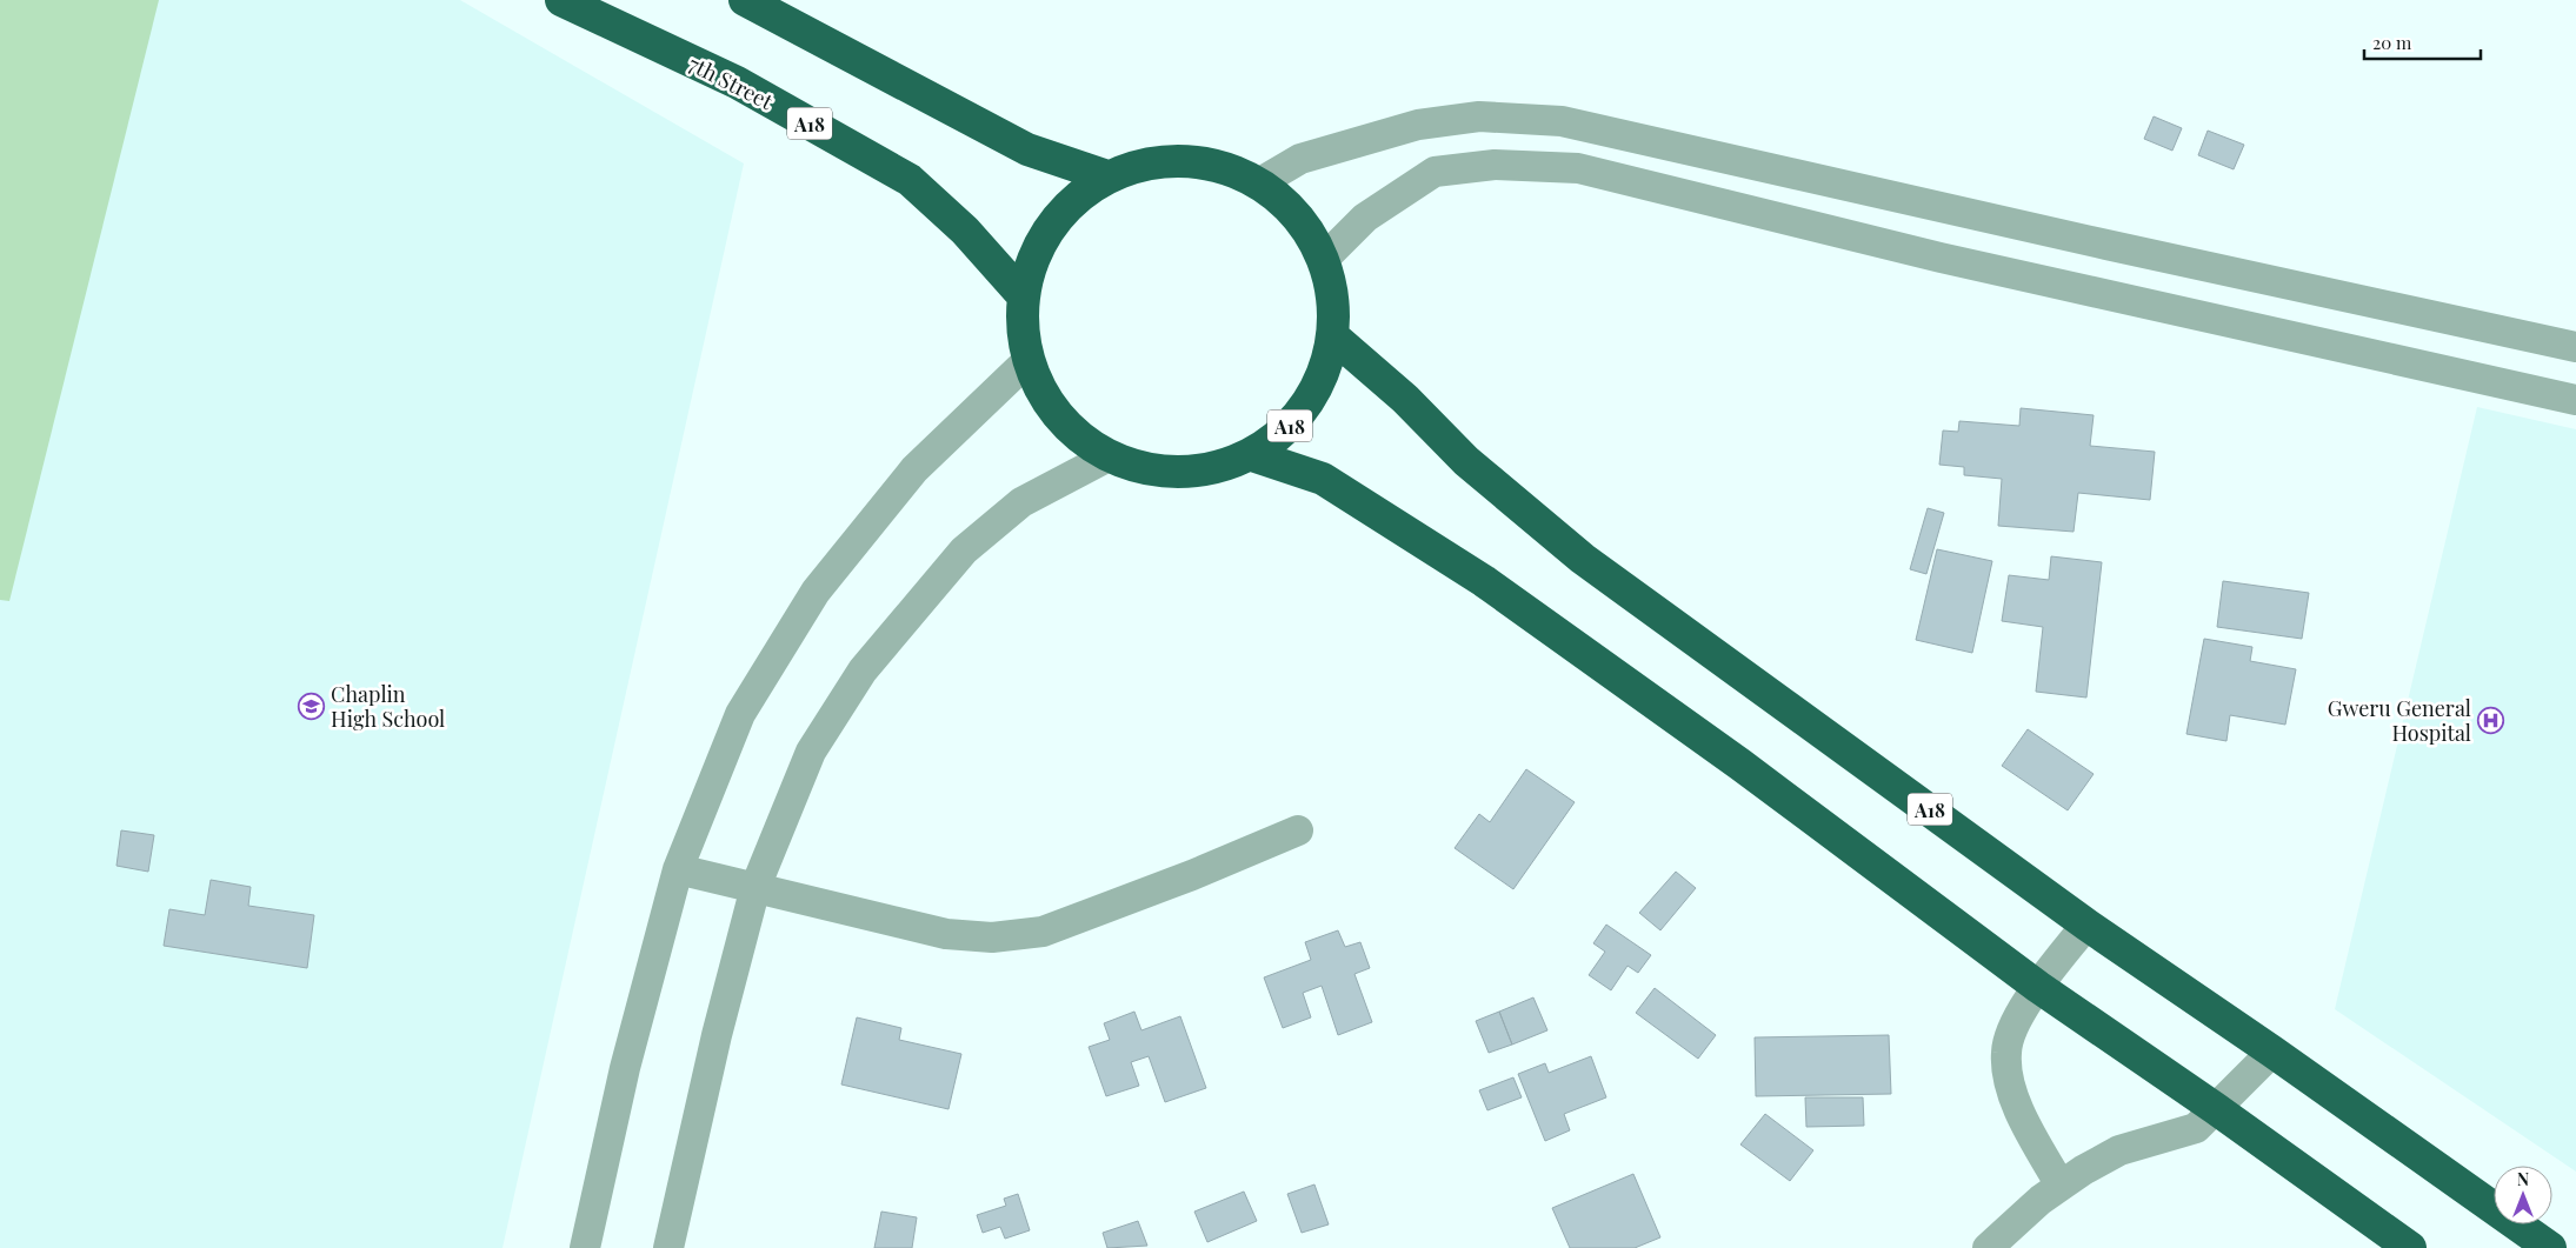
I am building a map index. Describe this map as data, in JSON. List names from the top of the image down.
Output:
{
  "streets": {
    "highway": ["7th Street", "A18"]
  },
  "crossings": [
    ["7th Street", "A18"]
  ],
  "places": {
    "school or university": ["Chaplin High School"],
    "hospital": ["Gweru General Hospital"]
  },
  "scale_bar": "20 m",
  "north": "top"
}
